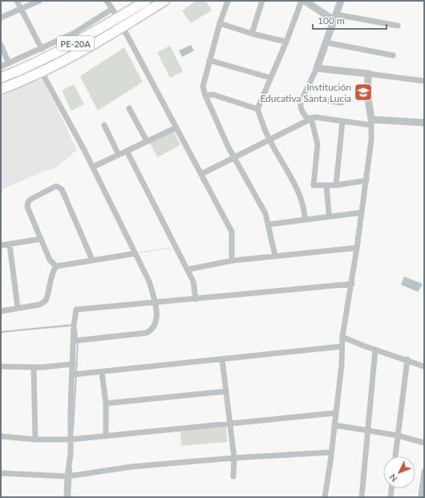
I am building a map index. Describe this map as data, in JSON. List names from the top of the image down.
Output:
{
  "streets": {
    "highway": ["PE-20A"]
  },
  "places": {
    "school or university": ["Institución Educativa Santa Lucia"]
  },
  "scale_bar": "100 m",
  "north": "bottom left"
}
